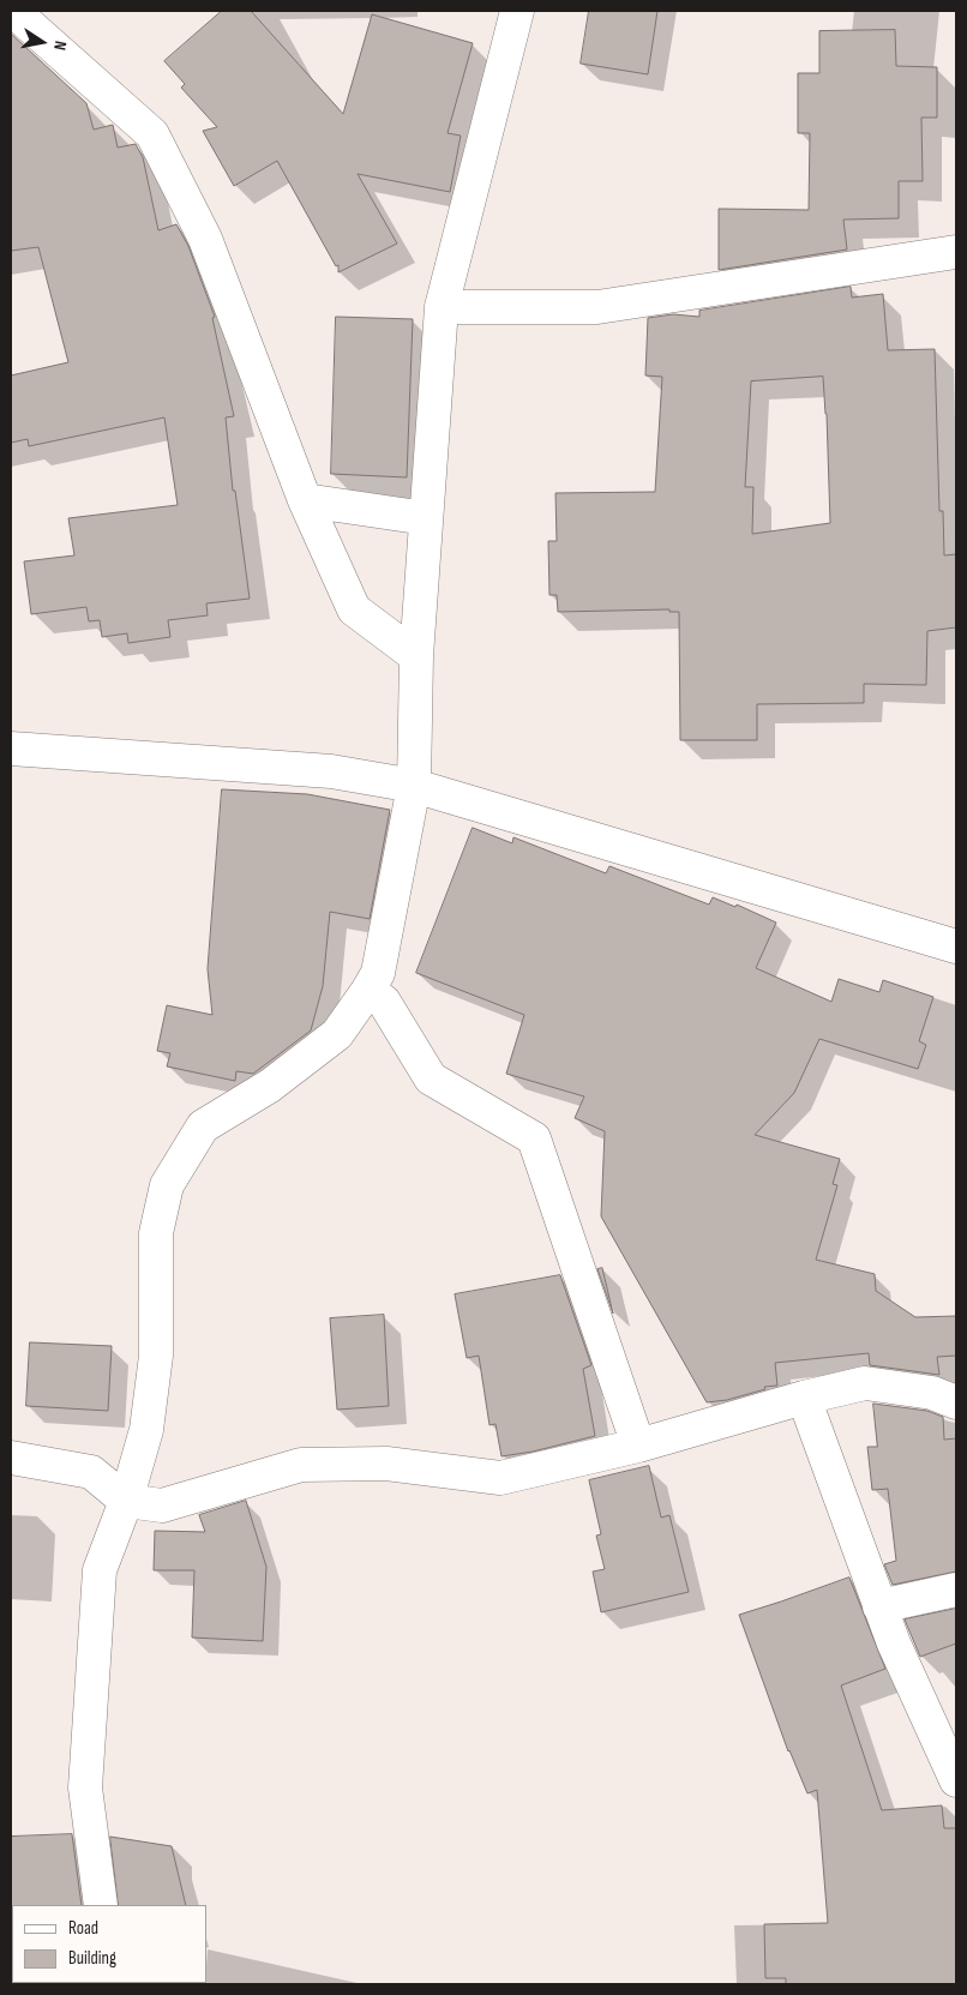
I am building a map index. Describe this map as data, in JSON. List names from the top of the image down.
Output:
{
  "legend": ["Road", "Building"],
  "north": "right"
}
